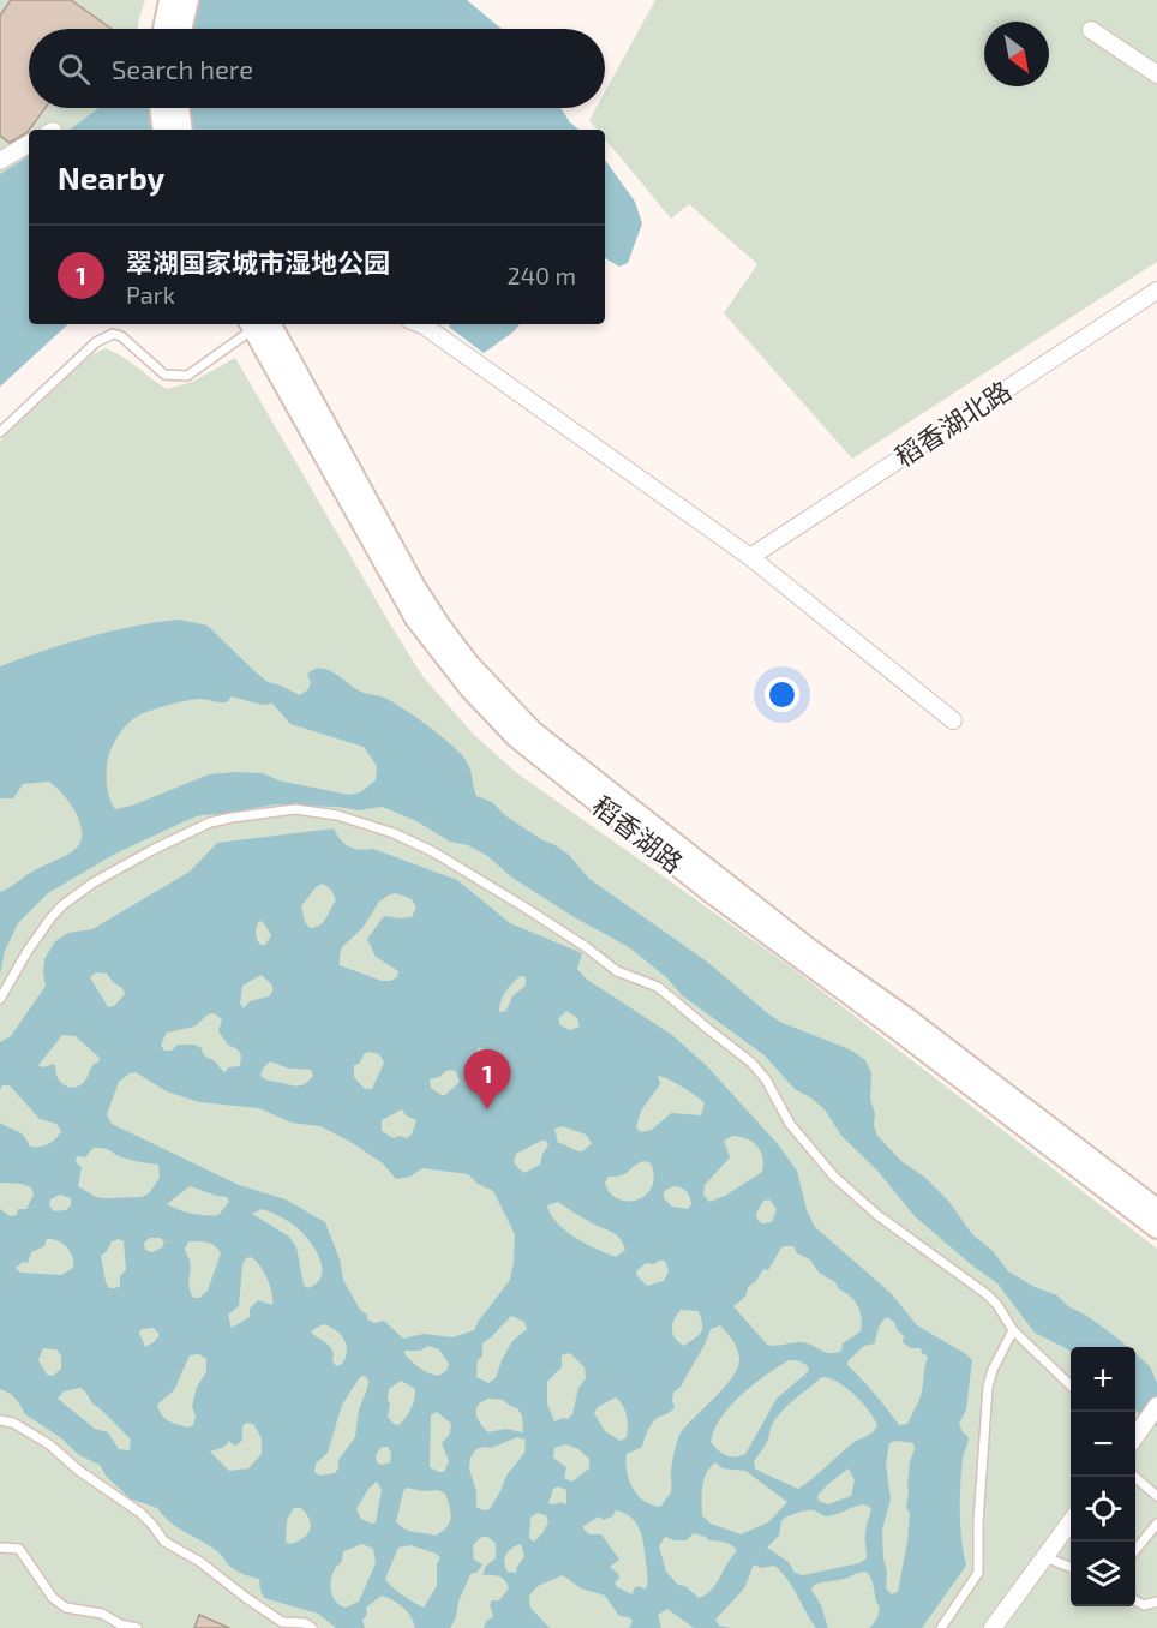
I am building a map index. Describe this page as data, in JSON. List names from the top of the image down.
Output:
{
  "streets": {
    "street": ["稻香湖北路", "稻香湖路"]
  },
  "north": "bottom right",
  "page": {
    "search": "Search here",
    "heading": "Nearby",
    "list": [
      {
        "mark": "1",
        "name": "翠湖国家城市湿地公园",
        "note": "Park",
        "value": "240 m"
      }
    ],
    "pins": "1",
    "map_buttons": ["+", "−"]
  }
}
